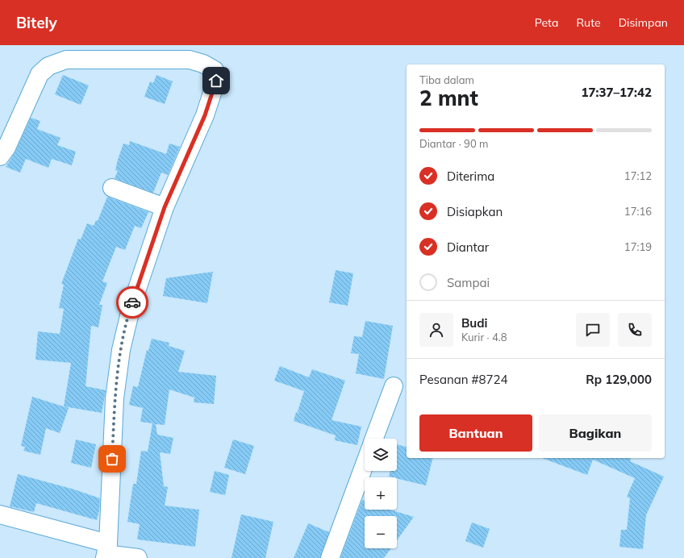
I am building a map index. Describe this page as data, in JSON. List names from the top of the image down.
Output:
{
  "page": {
    "header": "Bitely",
    "nav": ["Peta", "Rute", "Disimpan"],
    "heading": ["2 mnt", "Tiba dalam", "17:37–17:42"],
    "panel": [
      "Budi",
      "Kurir · 4.8",
      "Pesanan #8724",
      "Rp 129,000"
    ],
    "bar": "Diantar · 90 m",
    "list": [
      ["Diterima", "17:12"],
      ["Disiapkan", "17:16"],
      ["Diantar", "17:19"],
      "Sampai"
    ],
    "buttons": ["Bantuan", "Bagikan"],
    "map_buttons": ["+", "−"]
  }
}
